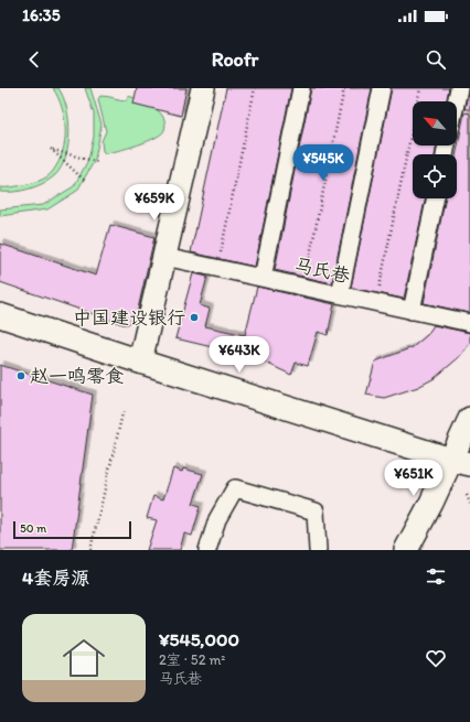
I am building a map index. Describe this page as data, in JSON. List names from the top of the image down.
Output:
{
  "streets": {
    "street": ["马氏巷"]
  },
  "places": ["中国建设银行", "赵一鸣零食"],
  "scale_bar": "50 m",
  "north": "top left",
  "page": {
    "status": "16:35",
    "header": "Roofr",
    "price": [
      "¥545K",
      "¥659K",
      "¥643K",
      "¥651K"
    ],
    "scale": "50 m",
    "heading": "4套房源",
    "list": [
      {
        "name": "¥545,000",
        "note": "2室 · 52 m² · 马氏巷"
      }
    ]
  }
}
